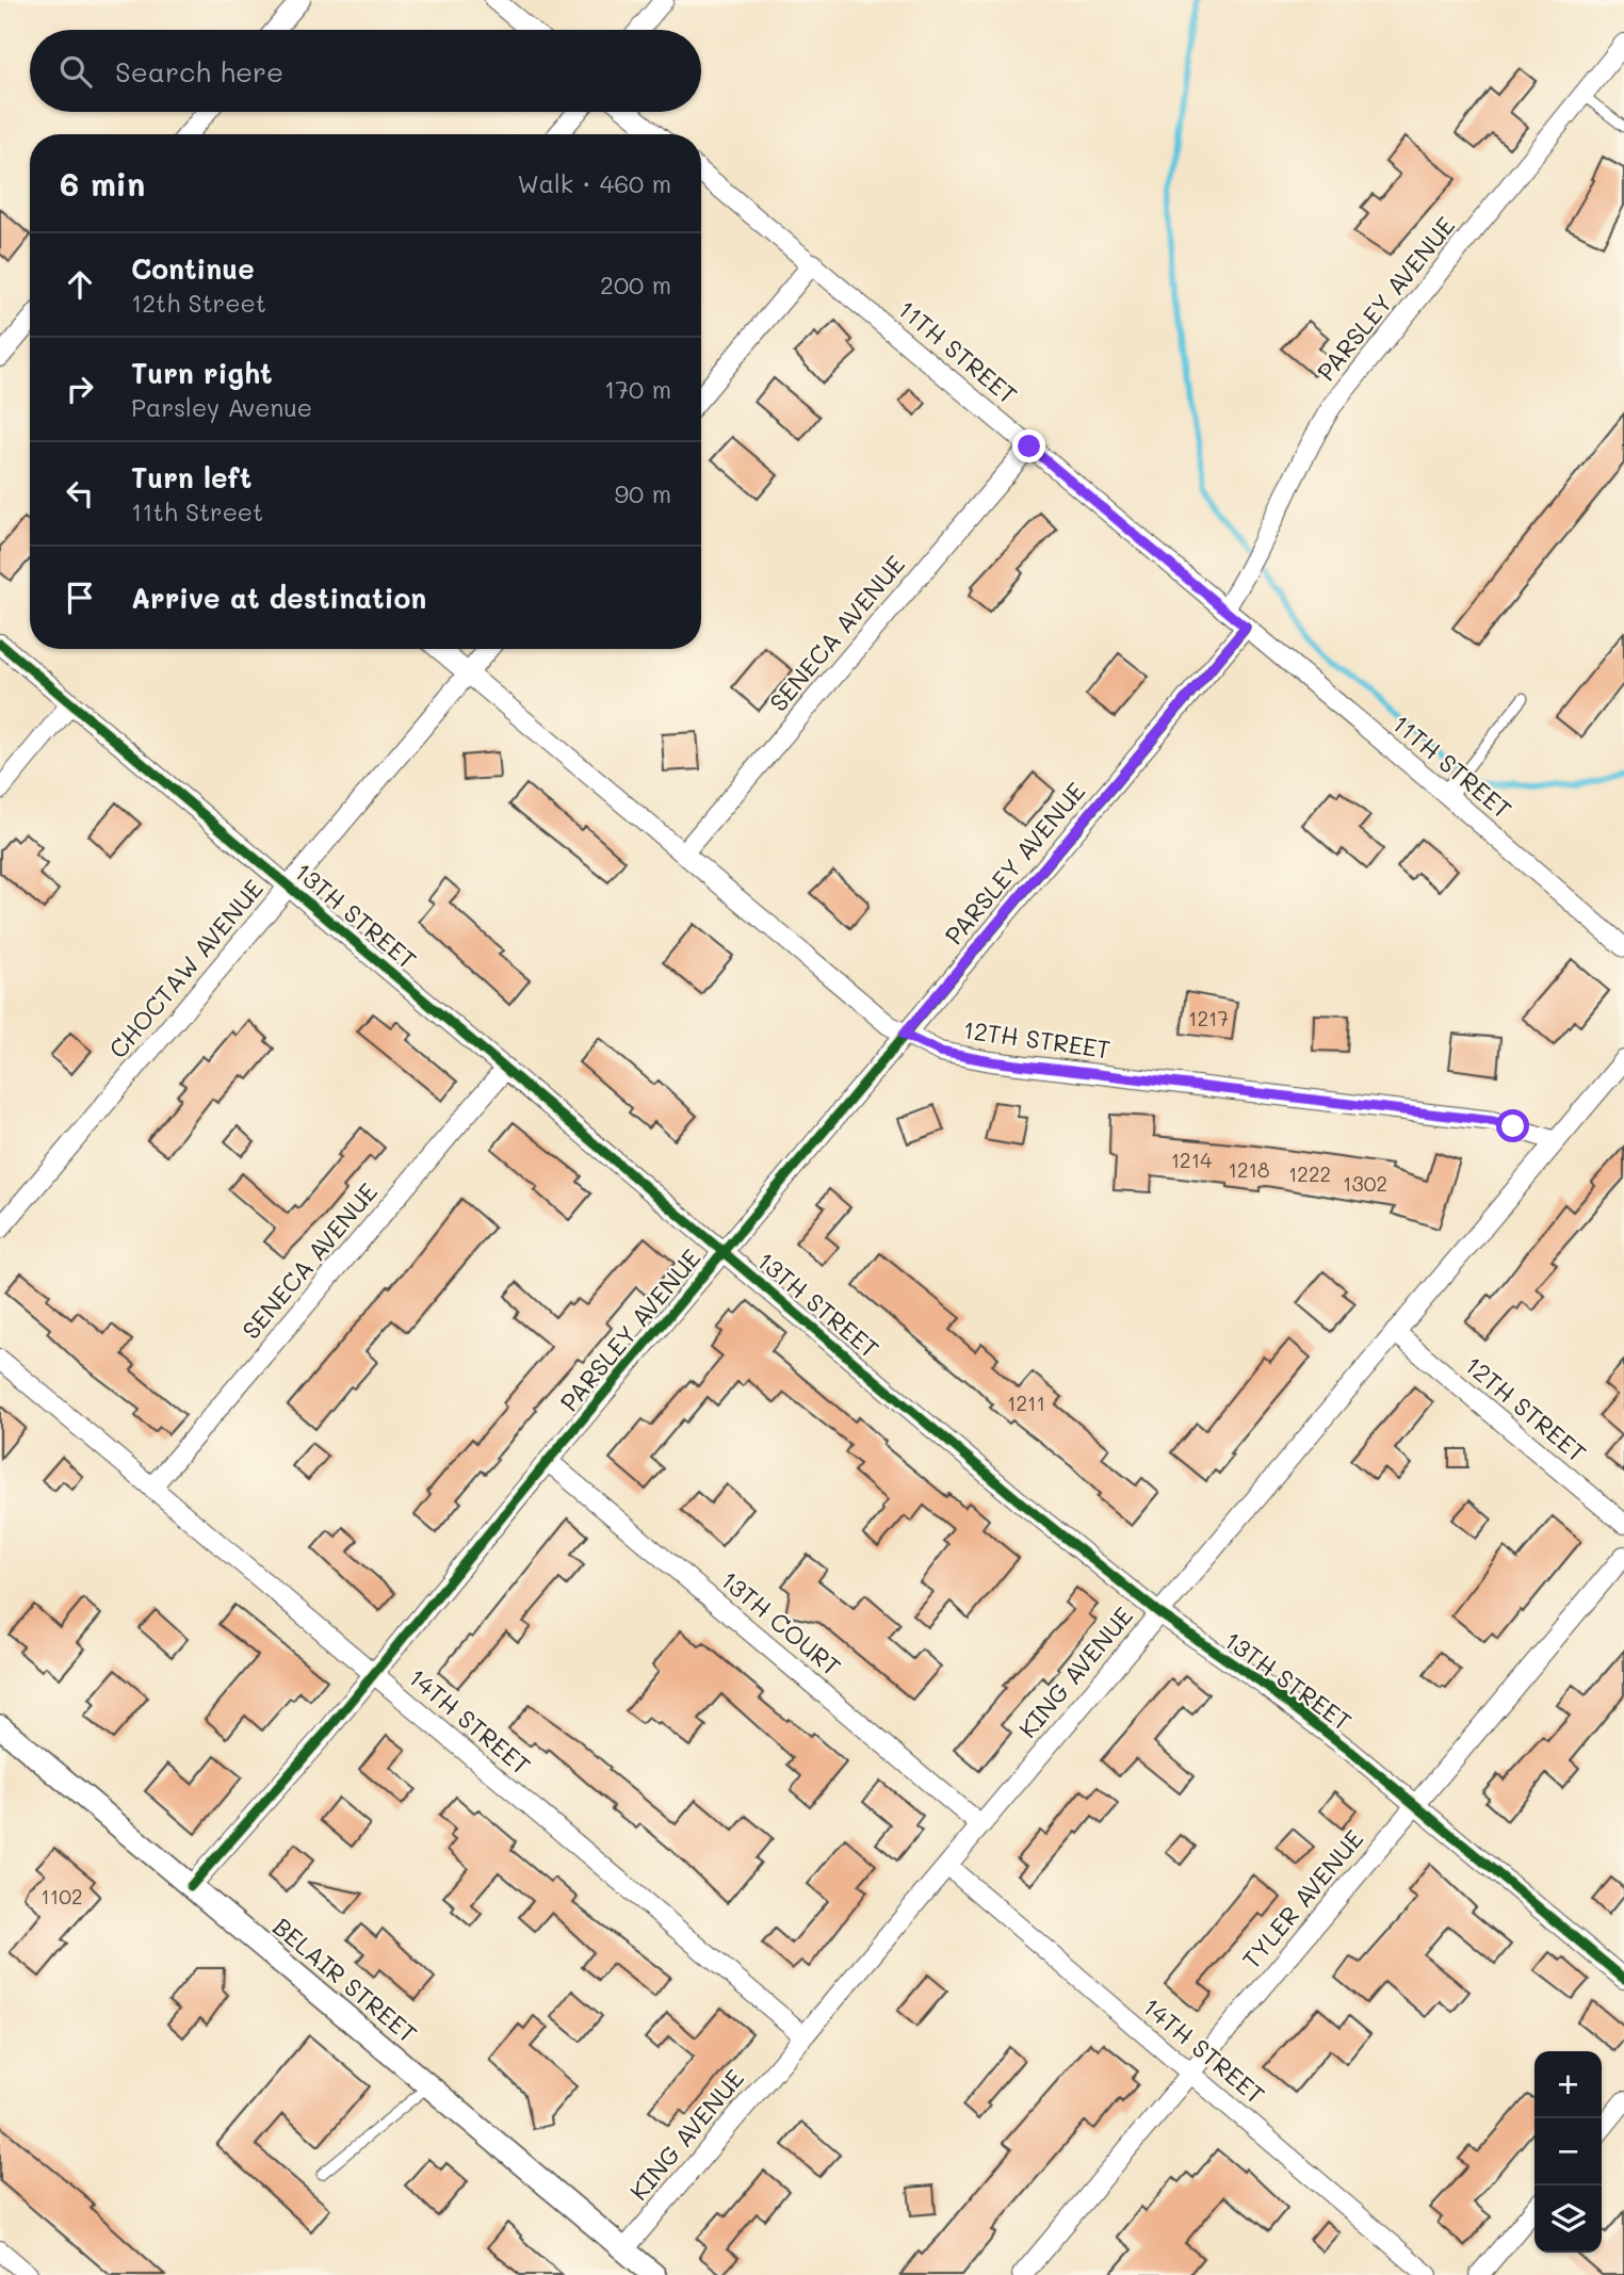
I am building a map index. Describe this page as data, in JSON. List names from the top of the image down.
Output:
{
  "streets": {
    "street": [
      "PARSLEY AVENUE",
      "11TH STREET",
      "SENECA AVENUE",
      "13TH STREET",
      "CHOCTAW AVENUE",
      "12TH STREET",
      "13TH COURT",
      "KING AVENUE",
      "14TH STREET",
      "TYLER AVENUE",
      "BELAIR STREET"
    ]
  },
  "crossings": [
    ["PARSLEY AVENUE", "11TH STREET"],
    ["PARSLEY AVENUE", "13TH STREET"],
    ["PARSLEY AVENUE", "12TH STREET"],
    ["PARSLEY AVENUE", "13TH COURT"],
    ["PARSLEY AVENUE", "14TH STREET"],
    ["PARSLEY AVENUE", "BELAIR STREET"],
    ["11TH STREET", "SENECA AVENUE"],
    ["SENECA AVENUE", "13TH STREET"],
    ["SENECA AVENUE", "12TH STREET"],
    ["SENECA AVENUE", "14TH STREET"],
    ["13TH STREET", "CHOCTAW AVENUE"],
    ["13TH STREET", "KING AVENUE"],
    ["13TH STREET", "TYLER AVENUE"],
    ["CHOCTAW AVENUE", "12TH STREET"],
    ["12TH STREET", "KING AVENUE"],
    ["13TH COURT", "KING AVENUE"],
    ["KING AVENUE", "14TH STREET"],
    ["KING AVENUE", "BELAIR STREET"],
    ["14TH STREET", "TYLER AVENUE"]
  ],
  "house_numbers": [
    "1217",
    "1214",
    "1218",
    "1222",
    "1302",
    "1211",
    "1102"
  ],
  "page": {
    "search": "Search here",
    "heading": ["6 min", "Walk · 460 m"],
    "list": [
      ["Continue", "12th Street", "200 m"],
      ["Turn right", "Parsley Avenue", "170 m"],
      ["Turn left", "11th Street", "90 m"],
      "Arrive at destination"
    ],
    "map_buttons": ["+", "−"]
  }
}
